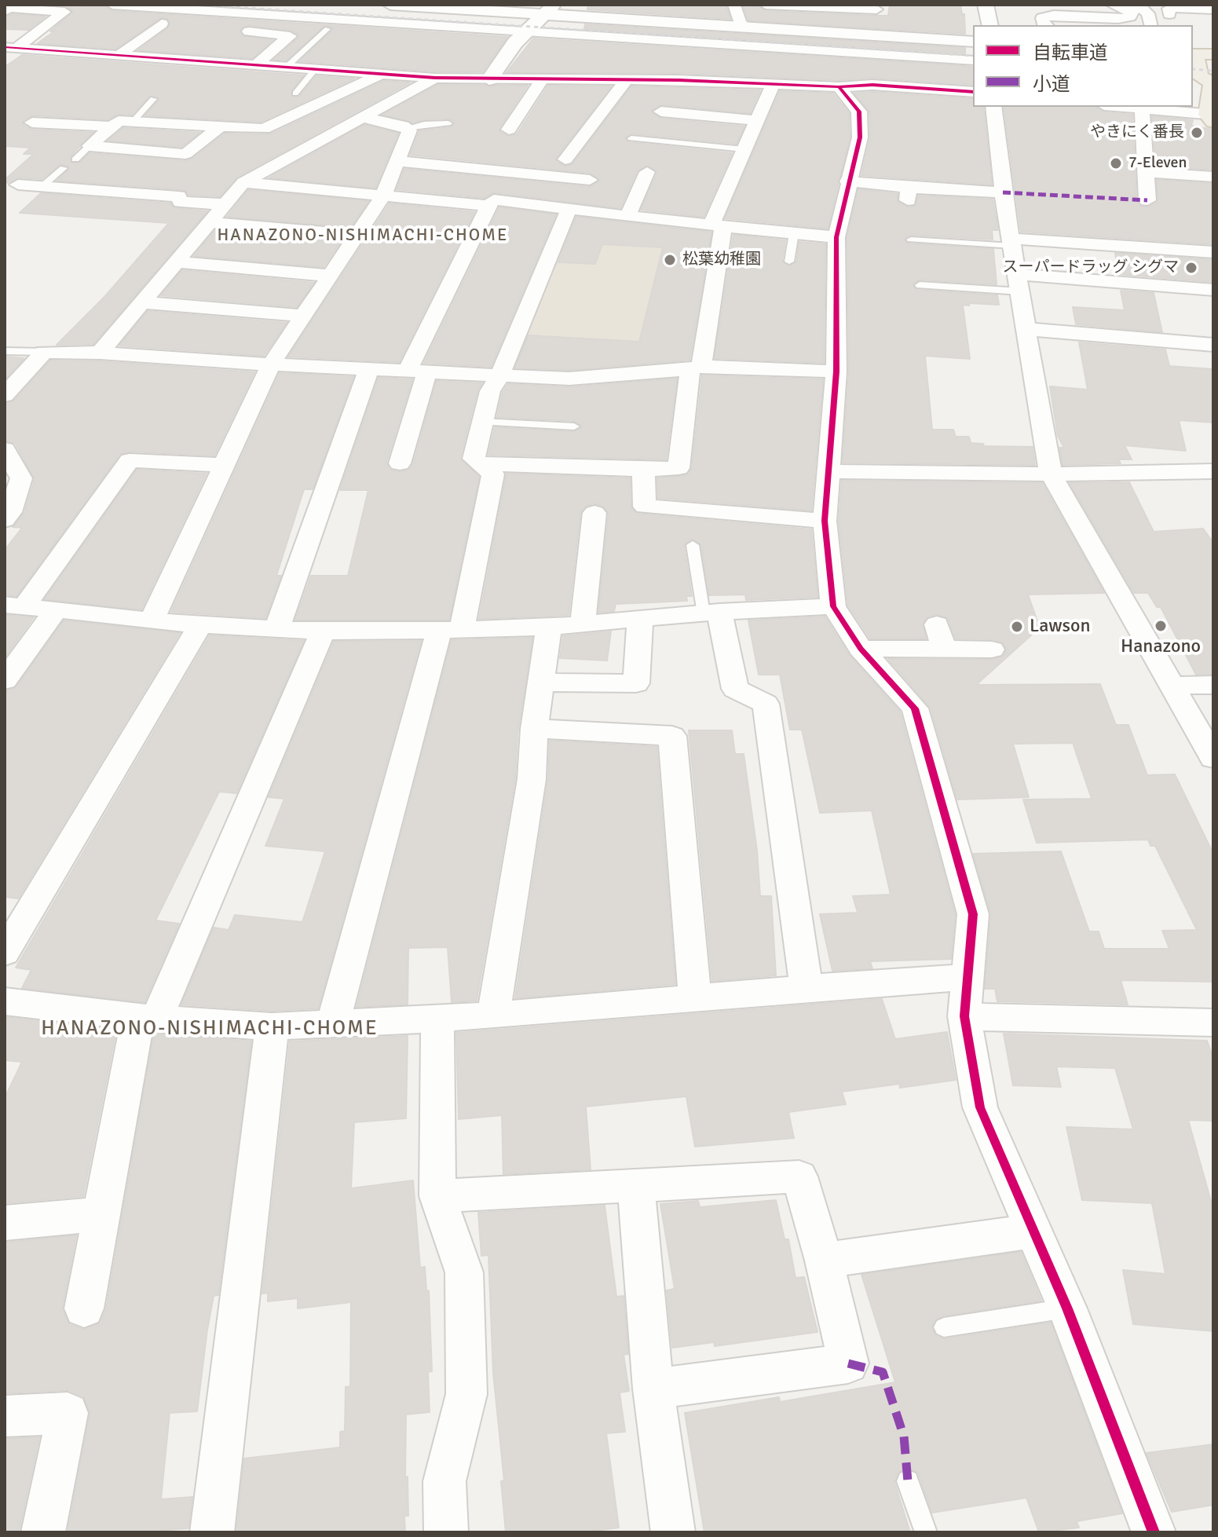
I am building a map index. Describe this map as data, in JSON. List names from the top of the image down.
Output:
{
  "districts": ["HANAZONO-NISHIMACHI-CHOME", "HANAZONO-NISHIMACHI-CHOME"],
  "places": [
    "やきにく番長",
    "7-Eleven",
    "松葉幼稚園",
    "スーパードラッグ シグマ",
    "Hanazono",
    "Lawson"
  ],
  "legend": ["自転車道", "小道"]
}
